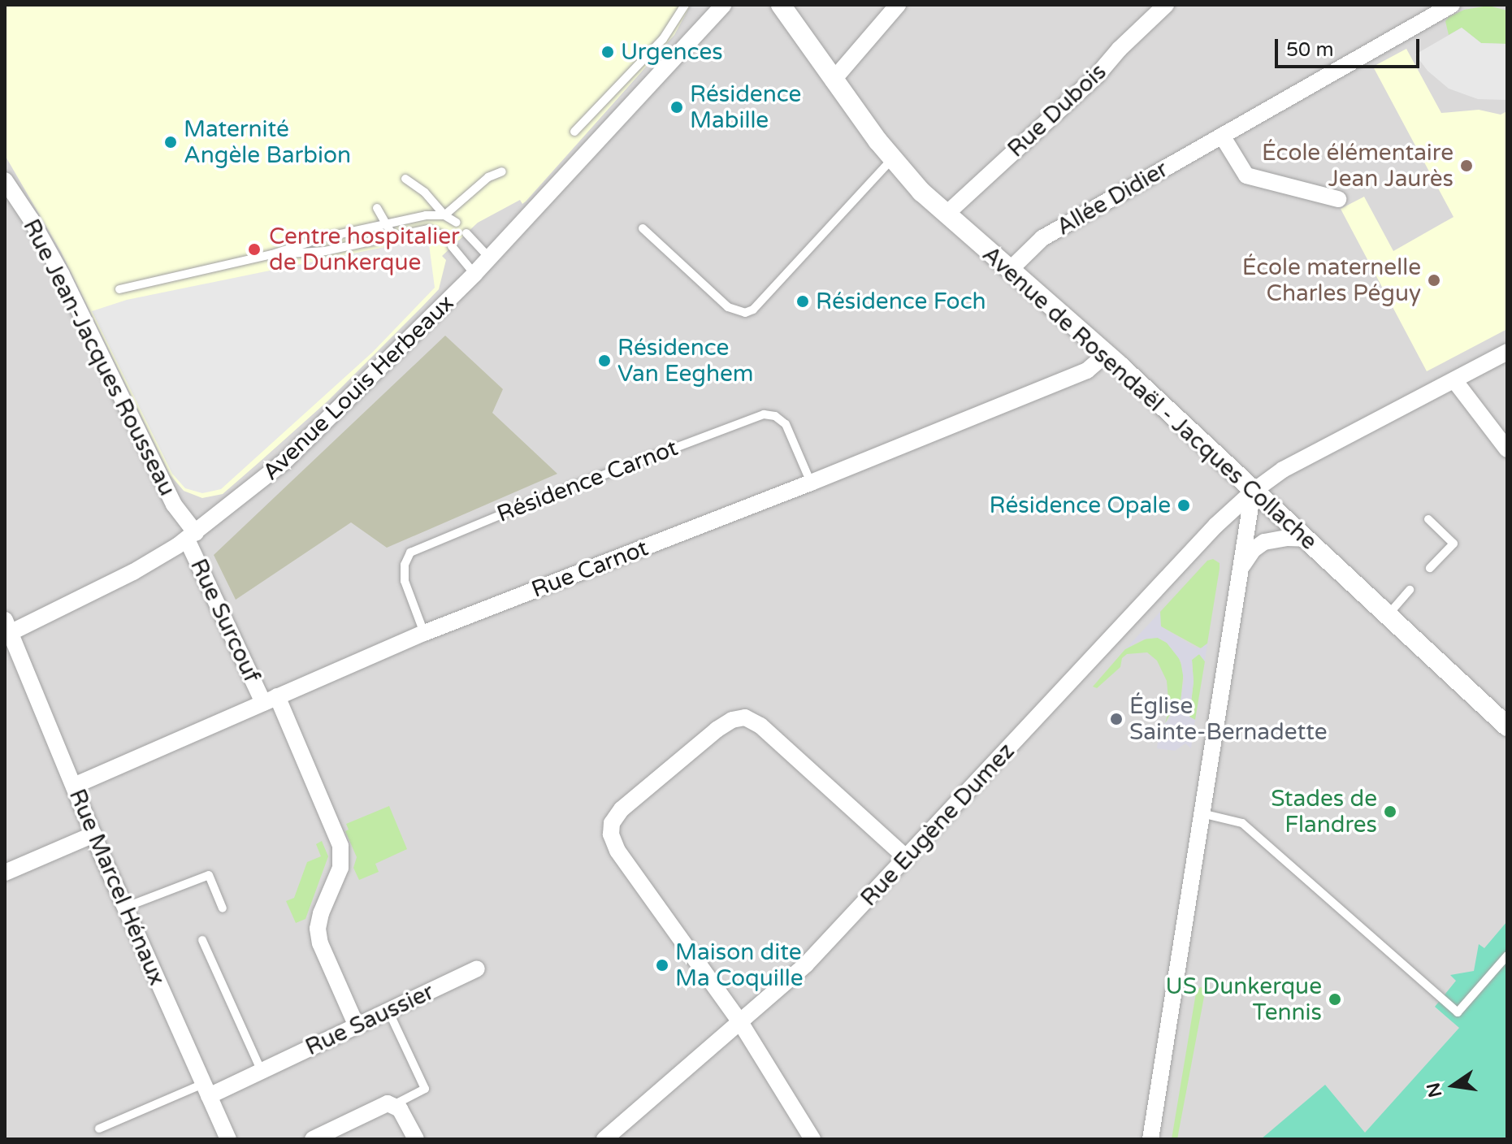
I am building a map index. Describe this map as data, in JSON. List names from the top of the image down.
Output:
{
  "streets": {
    "street": [
      "Rue Dubois",
      "Allée Didier",
      "Rue Jean-Jacques Rousseau",
      "Avenue Louis Herbeaux",
      "Avenue de Rosendaël - Jacques Collache",
      "Rue Carnot",
      "Rue Surcouf",
      "Rue Eugène Dumez",
      "Rue Marcel Hénaux",
      "Rue Saussier"
    ],
    "lane": ["Résidence Carnot"]
  },
  "crossings": [
    ["Rue Dubois", "Avenue de Rosendaël - Jacques Collache"],
    ["Allée Didier", "Avenue de Rosendaël - Jacques Collache"],
    ["Rue Jean-Jacques Rousseau", "Avenue Louis Herbeaux"],
    ["Rue Jean-Jacques Rousseau", "Rue Surcouf"],
    ["Avenue Louis Herbeaux", "Rue Surcouf"],
    ["Avenue Louis Herbeaux", "Rue Marcel Hénaux"],
    ["Avenue de Rosendaël - Jacques Collache", "Rue Carnot"],
    ["Avenue de Rosendaël - Jacques Collache", "Rue Eugène Dumez"],
    ["Résidence Carnot", "Rue Carnot"],
    ["Rue Carnot", "Rue Surcouf"],
    ["Rue Carnot", "Rue Marcel Hénaux"],
    ["Rue Surcouf", "Rue Saussier"],
    ["Rue Marcel Hénaux", "Rue Saussier"]
  ],
  "places": [
    "Urgences",
    "Résidence Mabille",
    "Maternité Angèle Barbion",
    "École élémentaire Jean Jaurès",
    "Centre hospitalier de Dunkerque",
    "École maternelle Charles Péguy",
    "Résidence Foch",
    "Résidence Van Eeghem",
    "Résidence Opale",
    "Église Sainte-Bernadette",
    "Stades de Flandres",
    "Maison dite Ma Coquille",
    "US Dunkerque Tennis"
  ],
  "scale_bar": "50 m",
  "north": "left"
}
